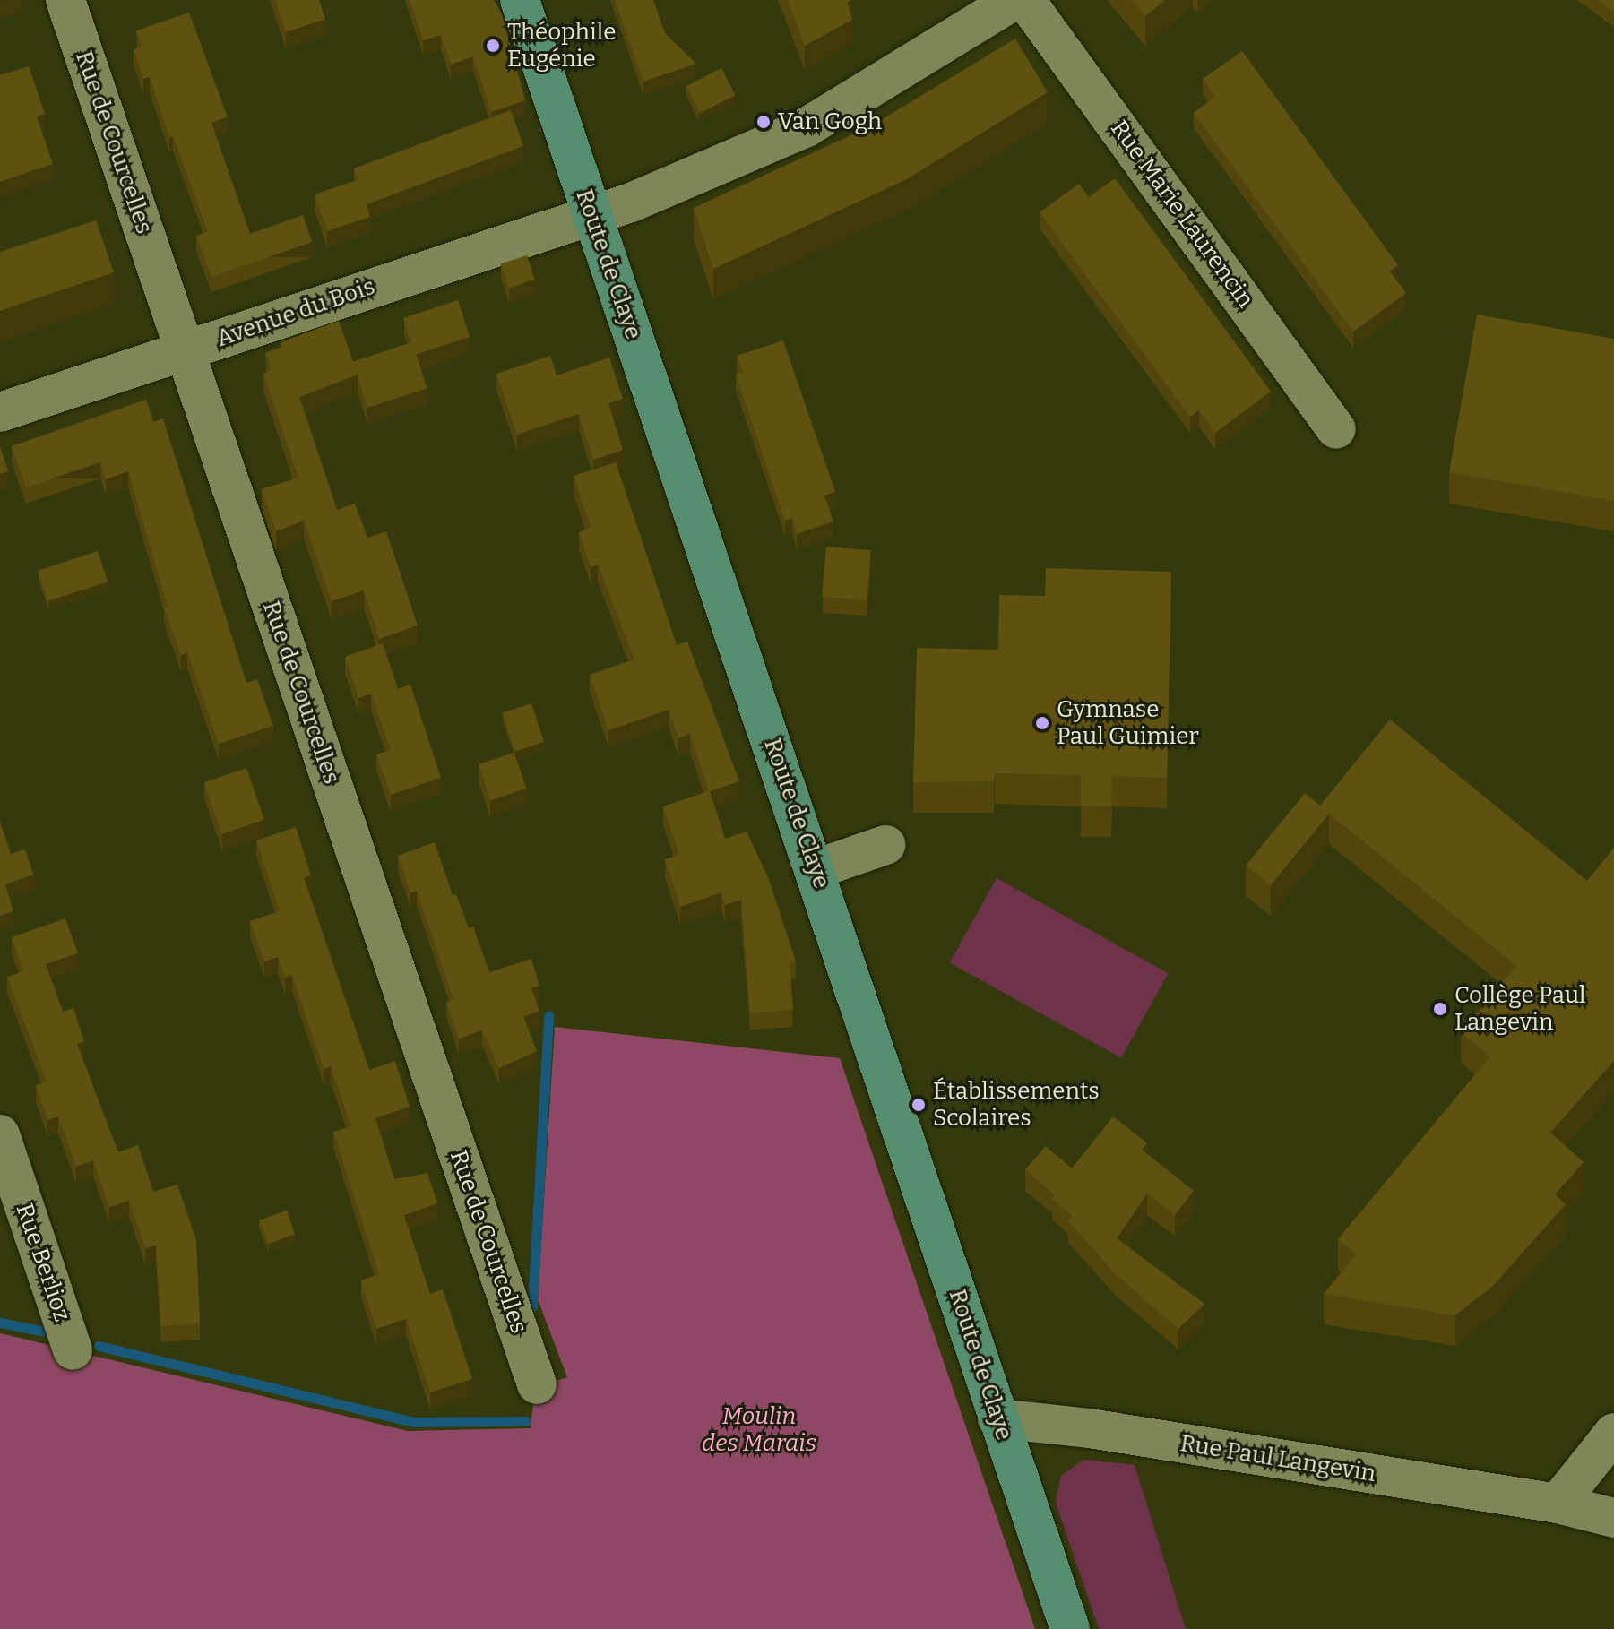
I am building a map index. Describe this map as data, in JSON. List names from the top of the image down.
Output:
{
  "streets": {
    "main road": ["Route de Claye"],
    "street": [
      "Rue de Courcelles",
      "Rue Marie Laurencin",
      "Avenue du Bois",
      "Rue Berlioz",
      "Rue Paul Langevin"
    ]
  },
  "crossings": [
    ["Rue de Courcelles", "Avenue du Bois"],
    ["Route de Claye", "Avenue du Bois"],
    ["Route de Claye", "Rue Paul Langevin"]
  ],
  "parks": ["Moulin des Marais"],
  "places": [
    "Théophile Eugénie",
    "Van Gogh",
    "Gymnase Paul Guimier",
    "Collège Paul Langevin",
    "Établissements Scolaires"
  ]
}
